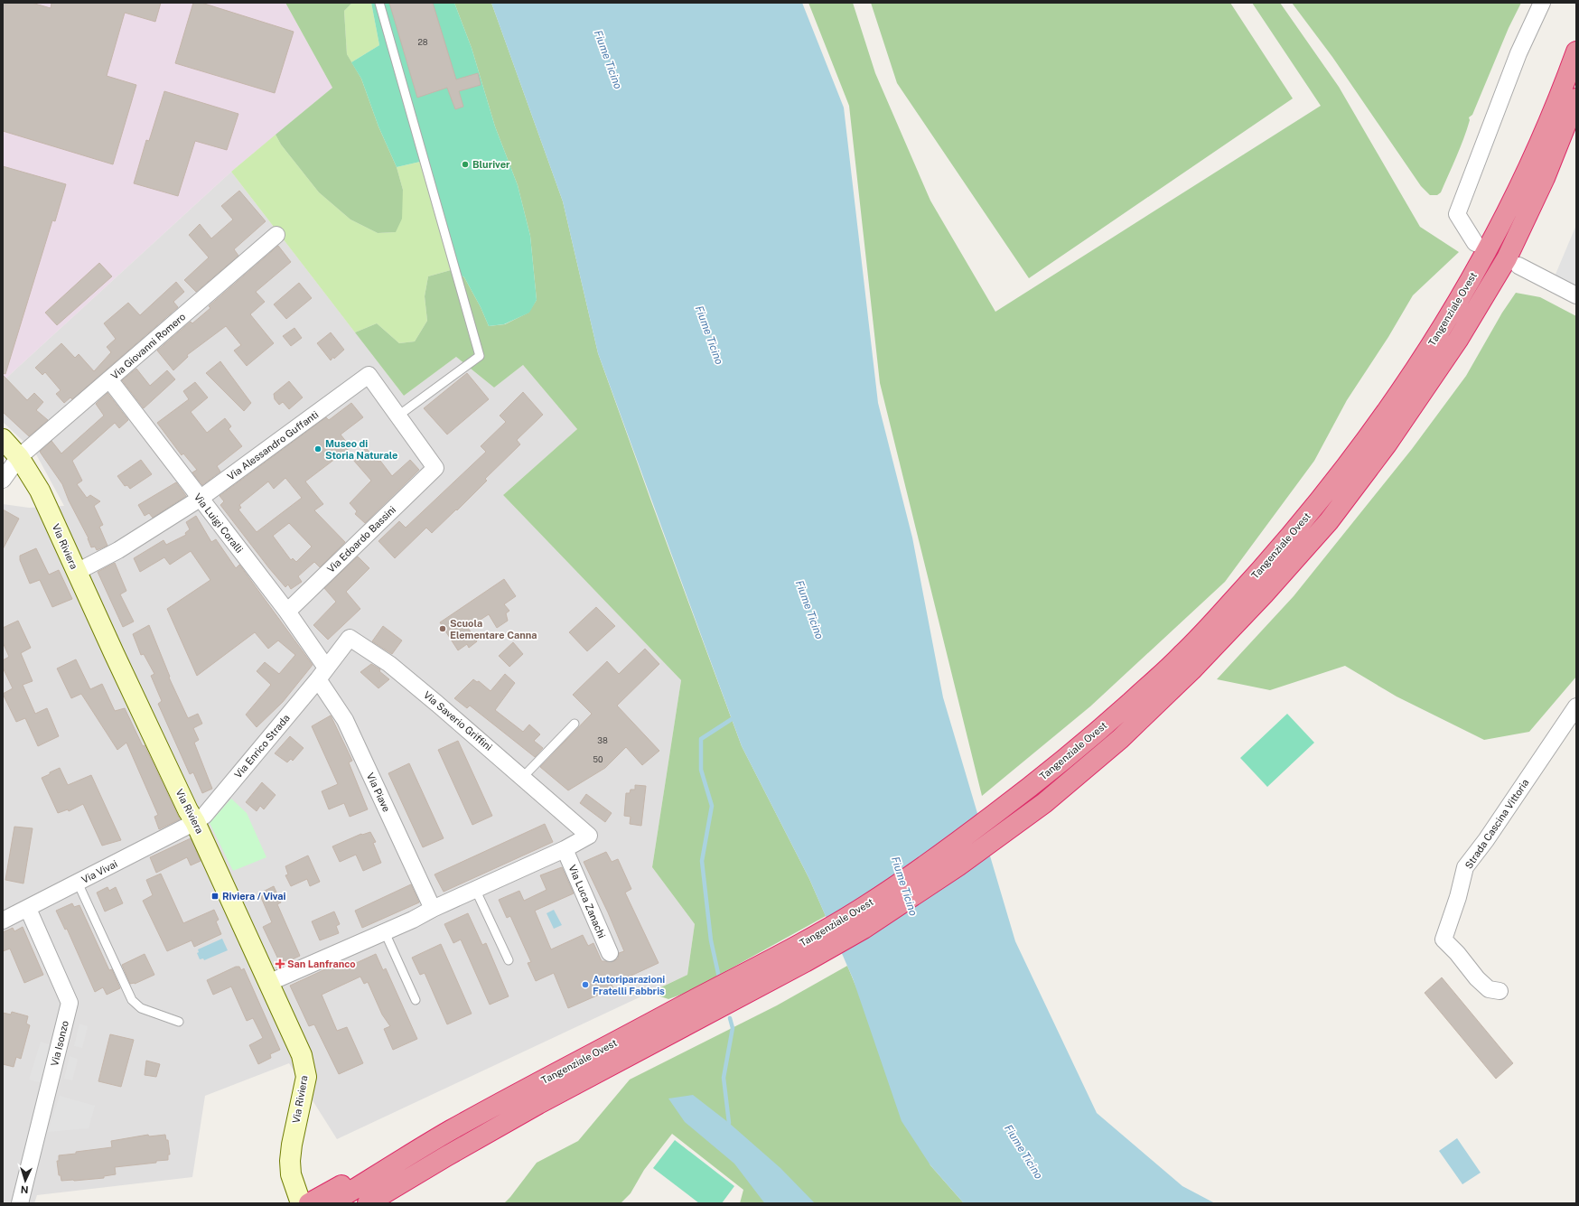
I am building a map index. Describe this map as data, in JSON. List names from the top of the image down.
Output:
{
  "streets": {
    "highway": ["Tangenziale Ovest"],
    "street": [
      "Via Giovanni Romero",
      "Via Alessandro Guffanti",
      "Via Luigi Coralli",
      "Via Edoardo Bassini",
      "Via Riviera",
      "Via Saverio Griffini",
      "Via Enrico Strada",
      "Via Piave",
      "Strada Cascina Vittoria",
      "Via Vivai",
      "Via Luca Zanachi",
      "Via Isonzo"
    ]
  },
  "crossings": [
    ["Via Giovanni Romero", "Via Luigi Coralli"],
    ["Via Giovanni Romero", "Via Riviera"],
    ["Via Alessandro Guffanti", "Via Luigi Coralli"],
    ["Via Alessandro Guffanti", "Via Edoardo Bassini"],
    ["Via Alessandro Guffanti", "Via Riviera"],
    ["Via Luigi Coralli", "Via Edoardo Bassini"],
    ["Via Luigi Coralli", "Via Saverio Griffini"],
    ["Via Luigi Coralli", "Via Enrico Strada"],
    ["Via Luigi Coralli", "Via Piave"],
    ["Via Riviera", "Via Enrico Strada"],
    ["Via Riviera", "Via Vivai"],
    ["Via Saverio Griffini", "Via Enrico Strada"],
    ["Via Saverio Griffini", "Via Piave"],
    ["Via Saverio Griffini", "Via Luca Zanachi"],
    ["Via Enrico Strada", "Via Piave"],
    ["Via Enrico Strada", "Via Vivai"],
    ["Via Vivai", "Via Isonzo"]
  ],
  "water": ["Fiume Ticino"],
  "places": {
    "other": [
      "Bluriver",
      "Museo di Storia Naturale",
      "Scuola Elementare Canna",
      "Autoriparazioni Fratelli Fabbris"
    ],
    "transit": ["Riviera / Vivai"],
    "health": ["San Lanfranco"]
  },
  "house_numbers": ["28", "38", "50"],
  "north": "bottom"
}
